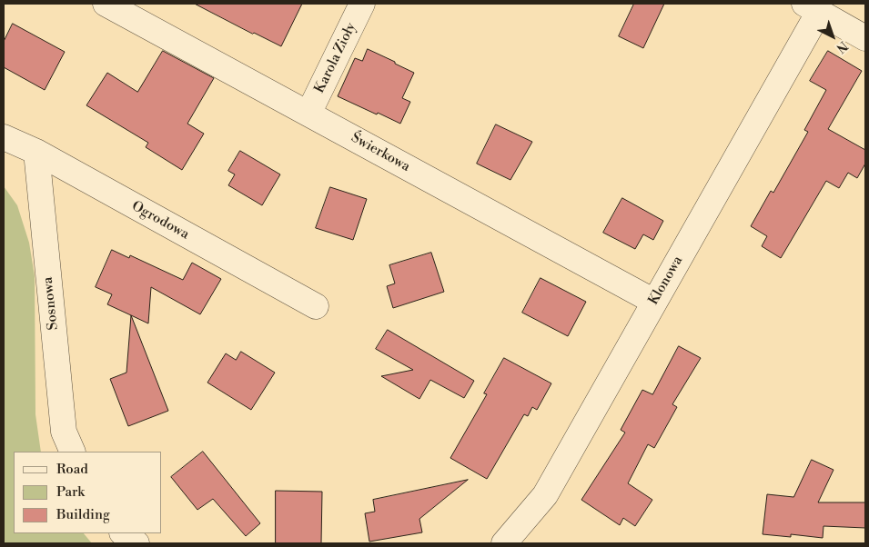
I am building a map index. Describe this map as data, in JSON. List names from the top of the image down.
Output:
{
  "streets": {
    "street": [
      "Karola Zioły",
      "Świerkowa",
      "Ogrodowa",
      "Klonowa",
      "Sosnowa"
    ]
  },
  "crossings": [
    ["Karola Zioły", "Świerkowa"],
    ["Świerkowa", "Klonowa"],
    ["Ogrodowa", "Sosnowa"]
  ],
  "legend": ["Road", "Park", "Building"],
  "north": "bottom right"
}
